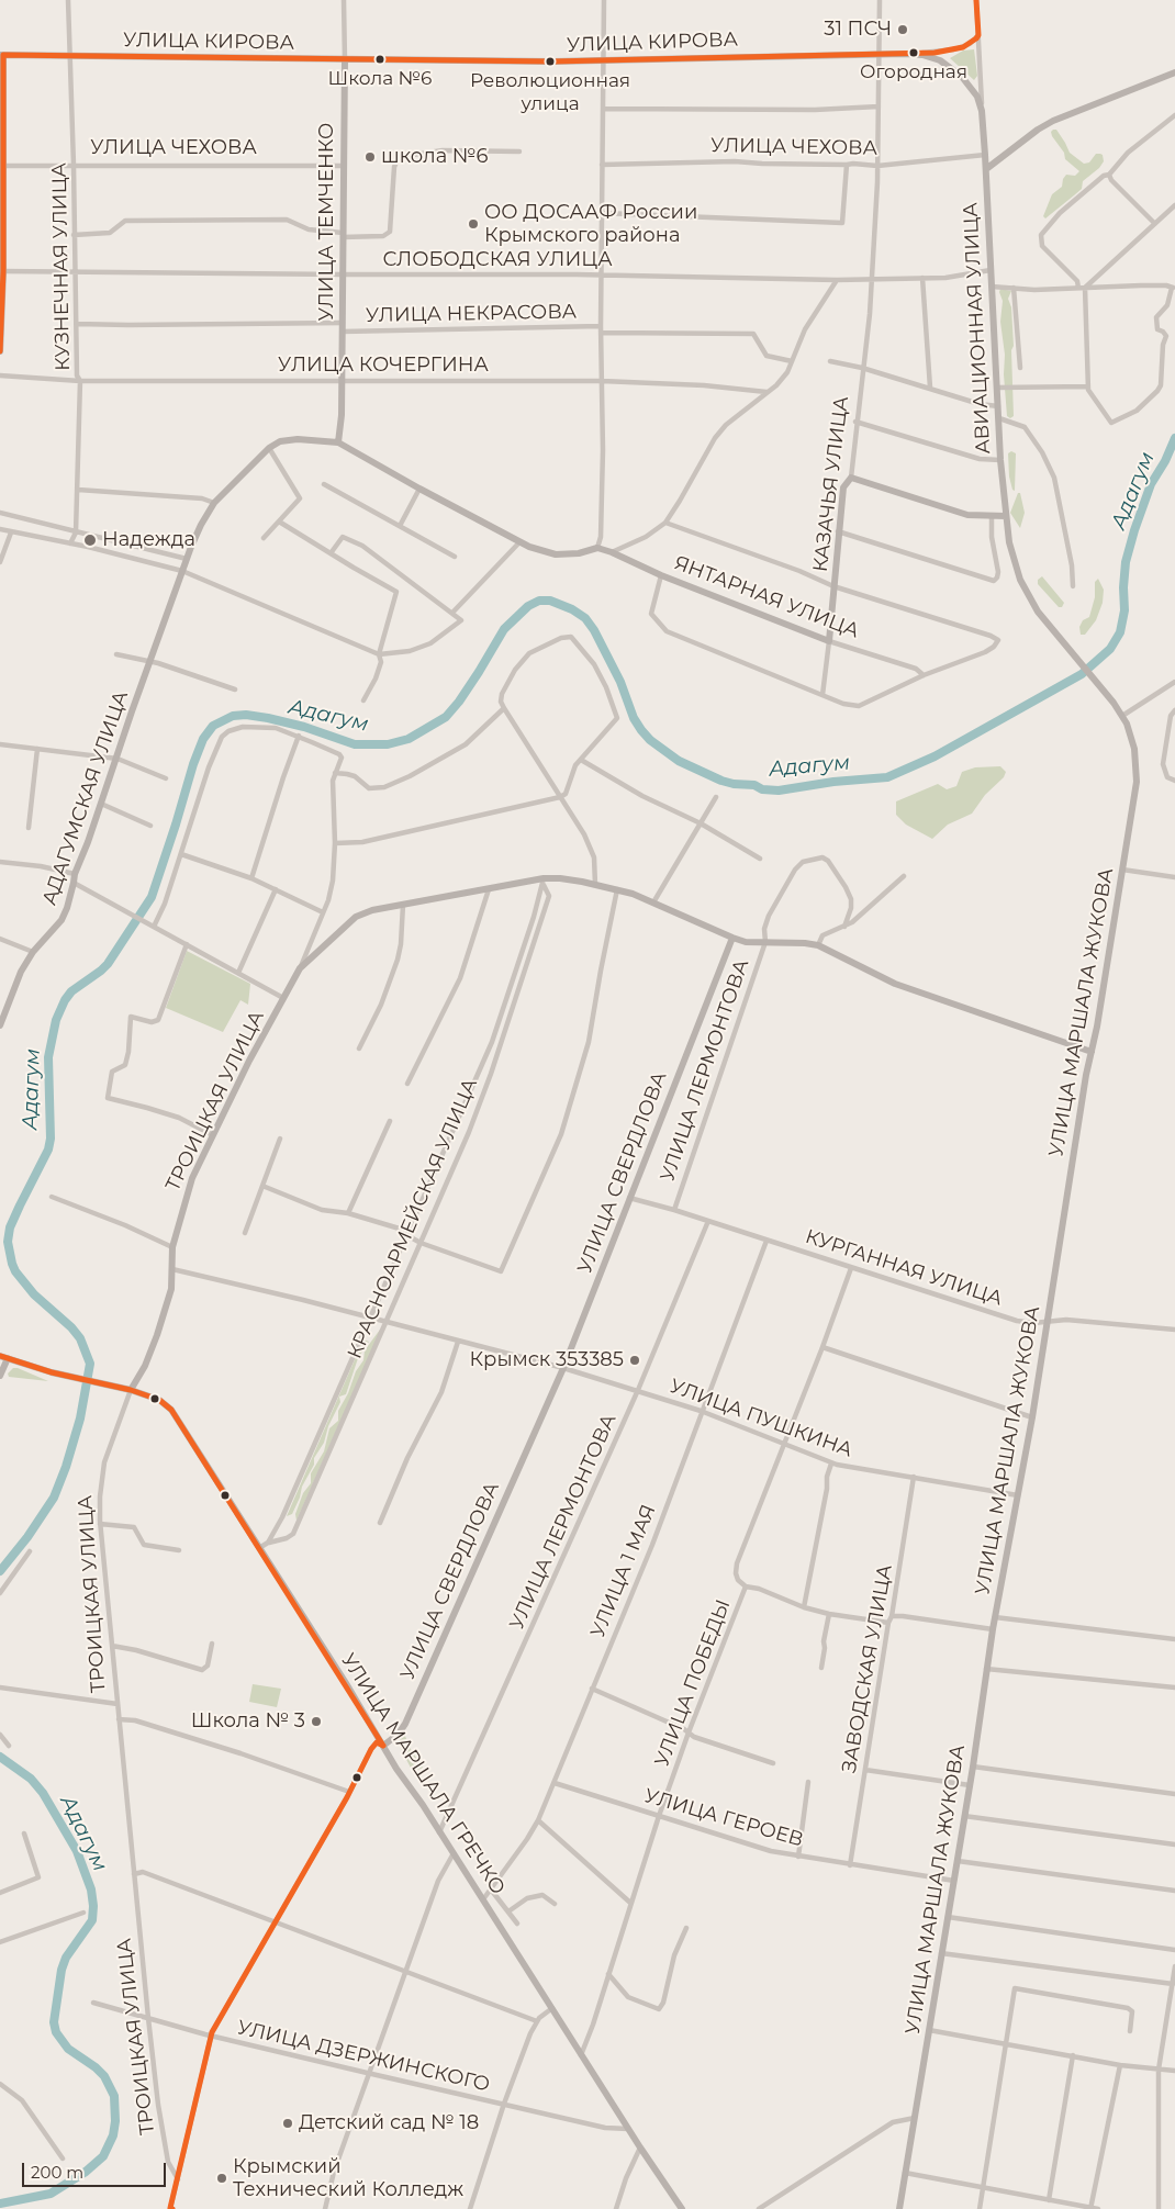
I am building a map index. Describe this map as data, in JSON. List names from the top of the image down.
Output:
{
  "streets": {
    "main road": [
      "УЛИЦА КИРОВА",
      "УЛИЦА ТЕМЧЕНКО",
      "АВИАЦИОННАЯ УЛИЦА",
      "КАЗАЧЬЯ УЛИЦА",
      "ЯНТАРНАЯ УЛИЦА",
      "АДАГУМСКАЯ УЛИЦА",
      "УЛИЦА МАРШАЛА ЖУКОВА",
      "ТРОИЦКАЯ УЛИЦА",
      "УЛИЦА СВЕРДЛОВА",
      "УЛИЦА МАРШАЛА ГРЕЧКО"
    ],
    "street": [
      "УЛИЦА ЧЕХОВА",
      "СЛОБОДСКАЯ УЛИЦА",
      "КУЗНЕЧНАЯ УЛИЦА",
      "УЛИЦА НЕКРАСОВА",
      "УЛИЦА КОЧЕРГИНА",
      "УЛИЦА ЛЕРМОНТОВА",
      "КРАСНОАРМЕЙСКАЯ УЛИЦА",
      "КУРГАННАЯ УЛИЦА",
      "УЛИЦА ПУШКИНА",
      "УЛИЦА 1 МАЯ",
      "ЗАВОДСКАЯ УЛИЦА",
      "УЛИЦА ПОБЕДЫ",
      "УЛИЦА ГЕРОЕВ",
      "УЛИЦА ДЗЕРЖИНСКОГО"
    ]
  },
  "crossings": [
    ["УЛИЦА КИРОВА", "УЛИЦА ТЕМЧЕНКО"],
    ["УЛИЦА КИРОВА", "КУЗНЕЧНАЯ УЛИЦА"],
    ["УЛИЦА КИРОВА", "АВИАЦИОННАЯ УЛИЦА"],
    ["УЛИЦА КИРОВА", "КАЗАЧЬЯ УЛИЦА"],
    ["УЛИЦА ЧЕХОВА", "УЛИЦА ТЕМЧЕНКО"],
    ["УЛИЦА ЧЕХОВА", "КУЗНЕЧНАЯ УЛИЦА"],
    ["УЛИЦА ЧЕХОВА", "АВИАЦИОННАЯ УЛИЦА"],
    ["УЛИЦА ЧЕХОВА", "КАЗАЧЬЯ УЛИЦА"],
    ["УЛИЦА ТЕМЧЕНКО", "СЛОБОДСКАЯ УЛИЦА"],
    ["УЛИЦА ТЕМЧЕНКО", "УЛИЦА НЕКРАСОВА"],
    ["УЛИЦА ТЕМЧЕНКО", "УЛИЦА КОЧЕРГИНА"],
    ["СЛОБОДСКАЯ УЛИЦА", "КУЗНЕЧНАЯ УЛИЦА"],
    ["СЛОБОДСКАЯ УЛИЦА", "АВИАЦИОННАЯ УЛИЦА"],
    ["СЛОБОДСКАЯ УЛИЦА", "КАЗАЧЬЯ УЛИЦА"],
    ["КУЗНЕЧНАЯ УЛИЦА", "УЛИЦА КОЧЕРГИНА"],
    ["АВИАЦИОННАЯ УЛИЦА", "УЛИЦА МАРШАЛА ЖУКОВА"],
    ["КАЗАЧЬЯ УЛИЦА", "ЯНТАРНАЯ УЛИЦА"],
    ["УЛИЦА МАРШАЛА ЖУКОВА", "КУРГАННАЯ УЛИЦА"],
    ["УЛИЦА МАРШАЛА ЖУКОВА", "УЛИЦА ПУШКИНА"],
    ["УЛИЦА МАРШАЛА ЖУКОВА", "УЛИЦА ГЕРОЕВ"],
    ["УЛИЦА ЛЕРМОНТОВА", "КУРГАННАЯ УЛИЦА"],
    ["УЛИЦА ЛЕРМОНТОВА", "УЛИЦА ПУШКИНА"],
    ["УЛИЦА ЛЕРМОНТОВА", "УЛИЦА МАРШАЛА ГРЕЧКО"],
    ["ТРОИЦКАЯ УЛИЦА", "УЛИЦА СВЕРДЛОВА"],
    ["ТРОИЦКАЯ УЛИЦА", "УЛИЦА ПУШКИНА"],
    ["ТРОИЦКАЯ УЛИЦА", "УЛИЦА МАРШАЛА ГРЕЧКО"],
    ["ТРОИЦКАЯ УЛИЦА", "УЛИЦА ДЗЕРЖИНСКОГО"],
    ["УЛИЦА СВЕРДЛОВА", "КУРГАННАЯ УЛИЦА"],
    ["УЛИЦА СВЕРДЛОВА", "УЛИЦА ПУШКИНА"],
    ["УЛИЦА СВЕРДЛОВА", "УЛИЦА МАРШАЛА ГРЕЧКО"],
    ["УЛИЦА СВЕРДЛОВА", "УЛИЦА ДЗЕРЖИНСКОГО"],
    ["КРАСНОАРМЕЙСКАЯ УЛИЦА", "УЛИЦА ПУШКИНА"],
    ["КРАСНОАРМЕЙСКАЯ УЛИЦА", "УЛИЦА МАРШАЛА ГРЕЧКО"],
    ["КУРГАННАЯ УЛИЦА", "УЛИЦА 1 МАЯ"],
    ["КУРГАННАЯ УЛИЦА", "УЛИЦА ПОБЕДЫ"],
    ["УЛИЦА ПУШКИНА", "УЛИЦА 1 МАЯ"],
    ["УЛИЦА ПУШКИНА", "ЗАВОДСКАЯ УЛИЦА"],
    ["УЛИЦА ПУШКИНА", "УЛИЦА ПОБЕДЫ"],
    ["УЛИЦА 1 МАЯ", "УЛИЦА МАРШАЛА ГРЕЧКО"],
    ["УЛИЦА 1 МАЯ", "УЛИЦА ГЕРОЕВ"],
    ["ЗАВОДСКАЯ УЛИЦА", "УЛИЦА ГЕРОЕВ"],
    ["УЛИЦА ПОБЕДЫ", "УЛИЦА МАРШАЛА ГРЕЧКО"],
    ["УЛИЦА ПОБЕДЫ", "УЛИЦА ГЕРОЕВ"],
    ["УЛИЦА МАРШАЛА ГРЕЧКО", "УЛИЦА ДЗЕРЖИНСКОГО"]
  ],
  "water": ["Адагум"],
  "places": [
    "31 ПСЧ",
    "Огородная",
    "Школа №6",
    "Революционная улица",
    "школа №6",
    "ОО ДОСААФ России Крымского района",
    "Надежда",
    "Крымск 353385",
    "Школа № 3",
    "Детский сад № 18",
    "Крымский Технический Колледж"
  ],
  "scale_bar": "200 m"
}
